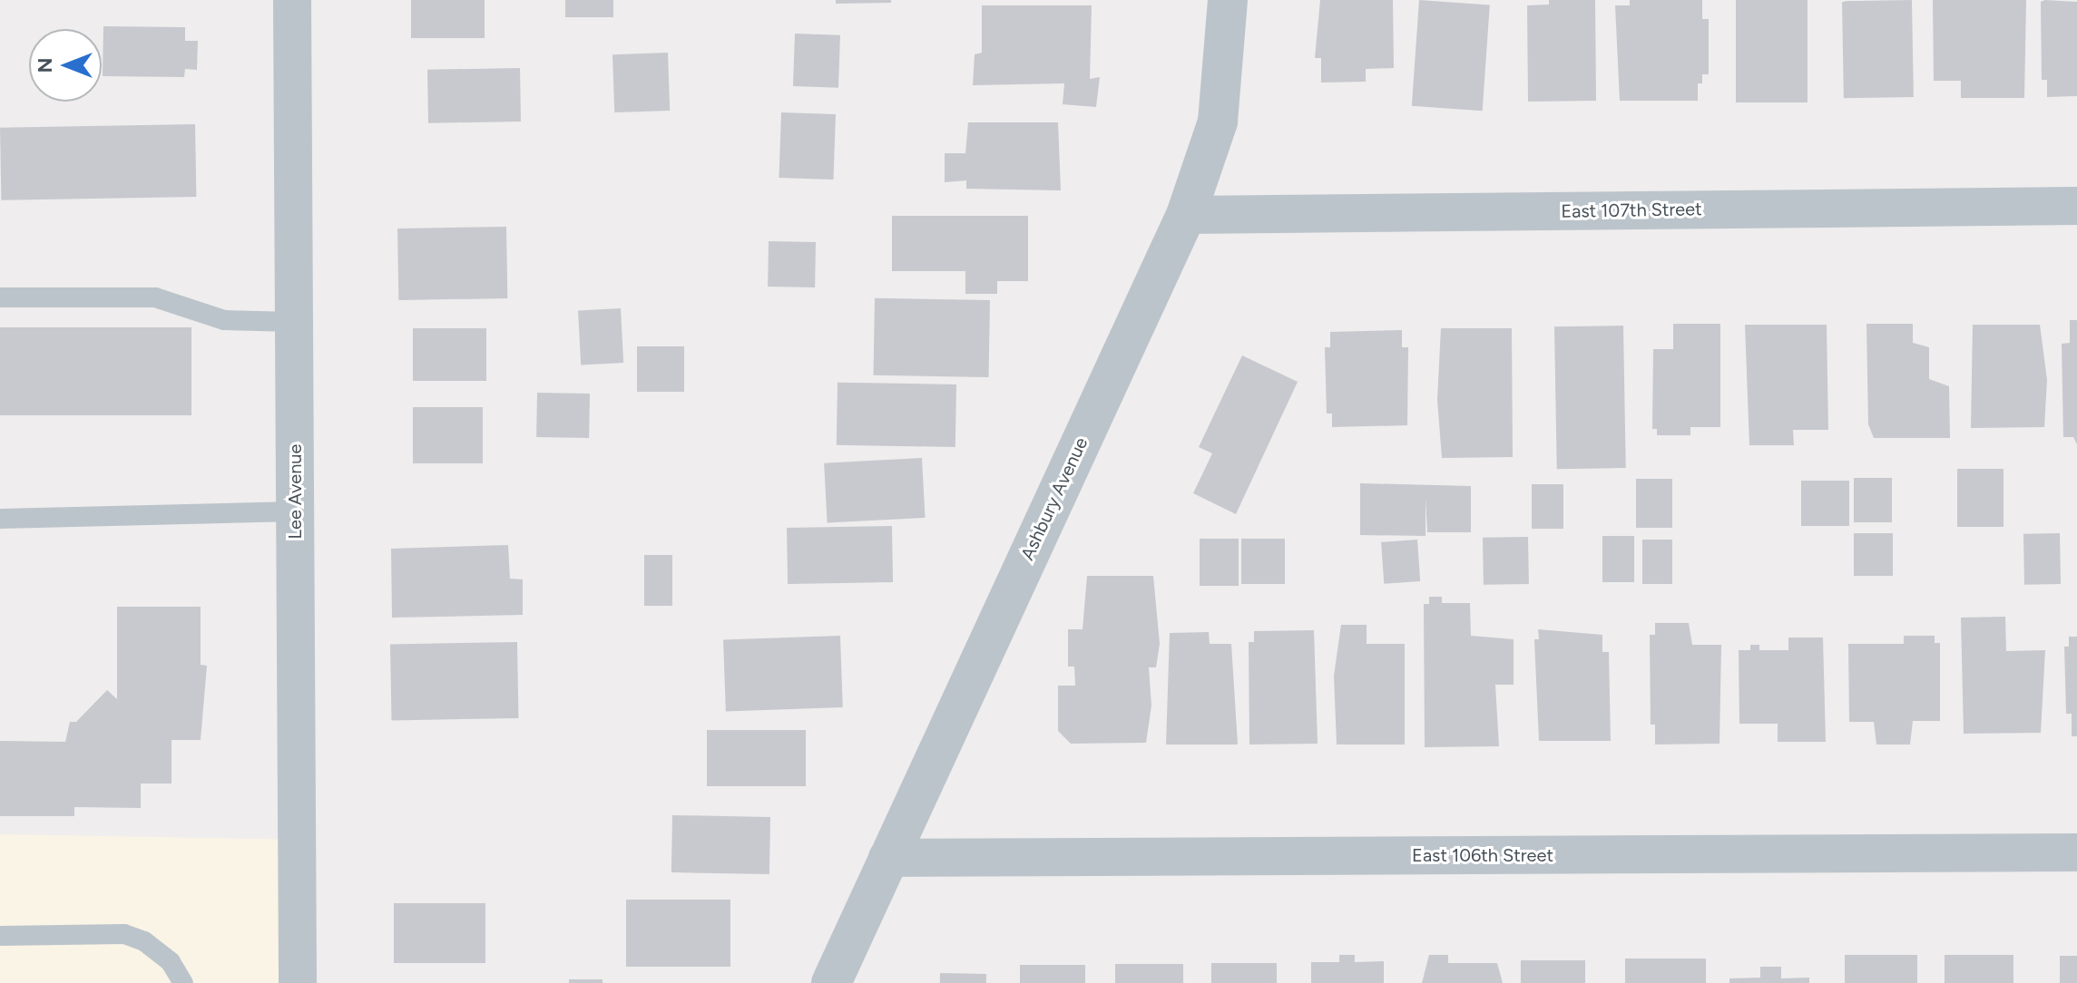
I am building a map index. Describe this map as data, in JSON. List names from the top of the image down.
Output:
{
  "streets": {
    "street": [
      "East 107th Street",
      "Lee Avenue",
      "Ashbury Avenue",
      "East 106th Street"
    ]
  },
  "crossings": [
    ["East 107th Street", "Ashbury Avenue"],
    ["Ashbury Avenue", "East 106th Street"]
  ],
  "north": "left"
}
